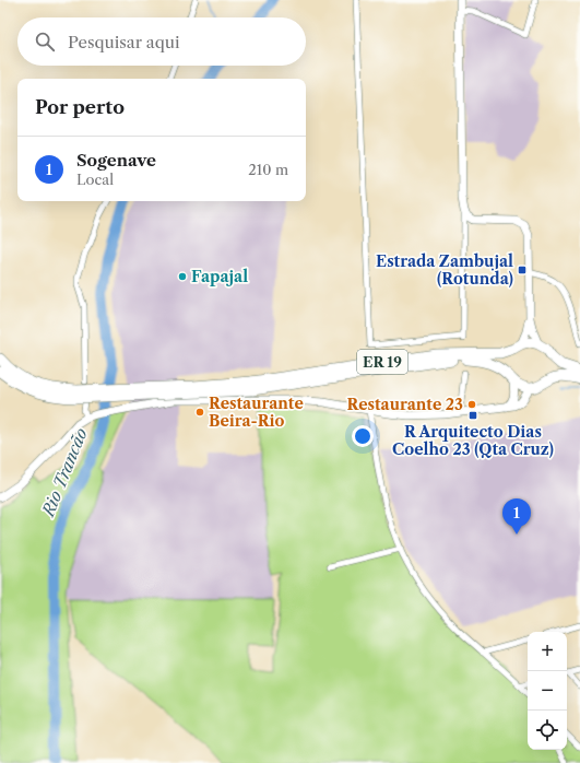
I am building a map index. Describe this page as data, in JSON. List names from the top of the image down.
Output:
{
  "streets": {
    "highway": ["ER 19"]
  },
  "water": ["Rio Trancão"],
  "places": {
    "transit": ["Estrada Zambujal (Rotunda)", "R Arquitecto Dias Coelho 23 (Qta Cruz)"],
    "other": ["Fapajal", "Restaurante 23", "Restaurante Beira-Rio"]
  },
  "page": {
    "search": "Pesquisar aqui",
    "heading": "Por perto",
    "list": [
      {
        "mark": "1",
        "name": "Sogenave",
        "note": "Local",
        "value": "210 m"
      }
    ],
    "pins": "1",
    "map_buttons": ["+", "−"]
  }
}
